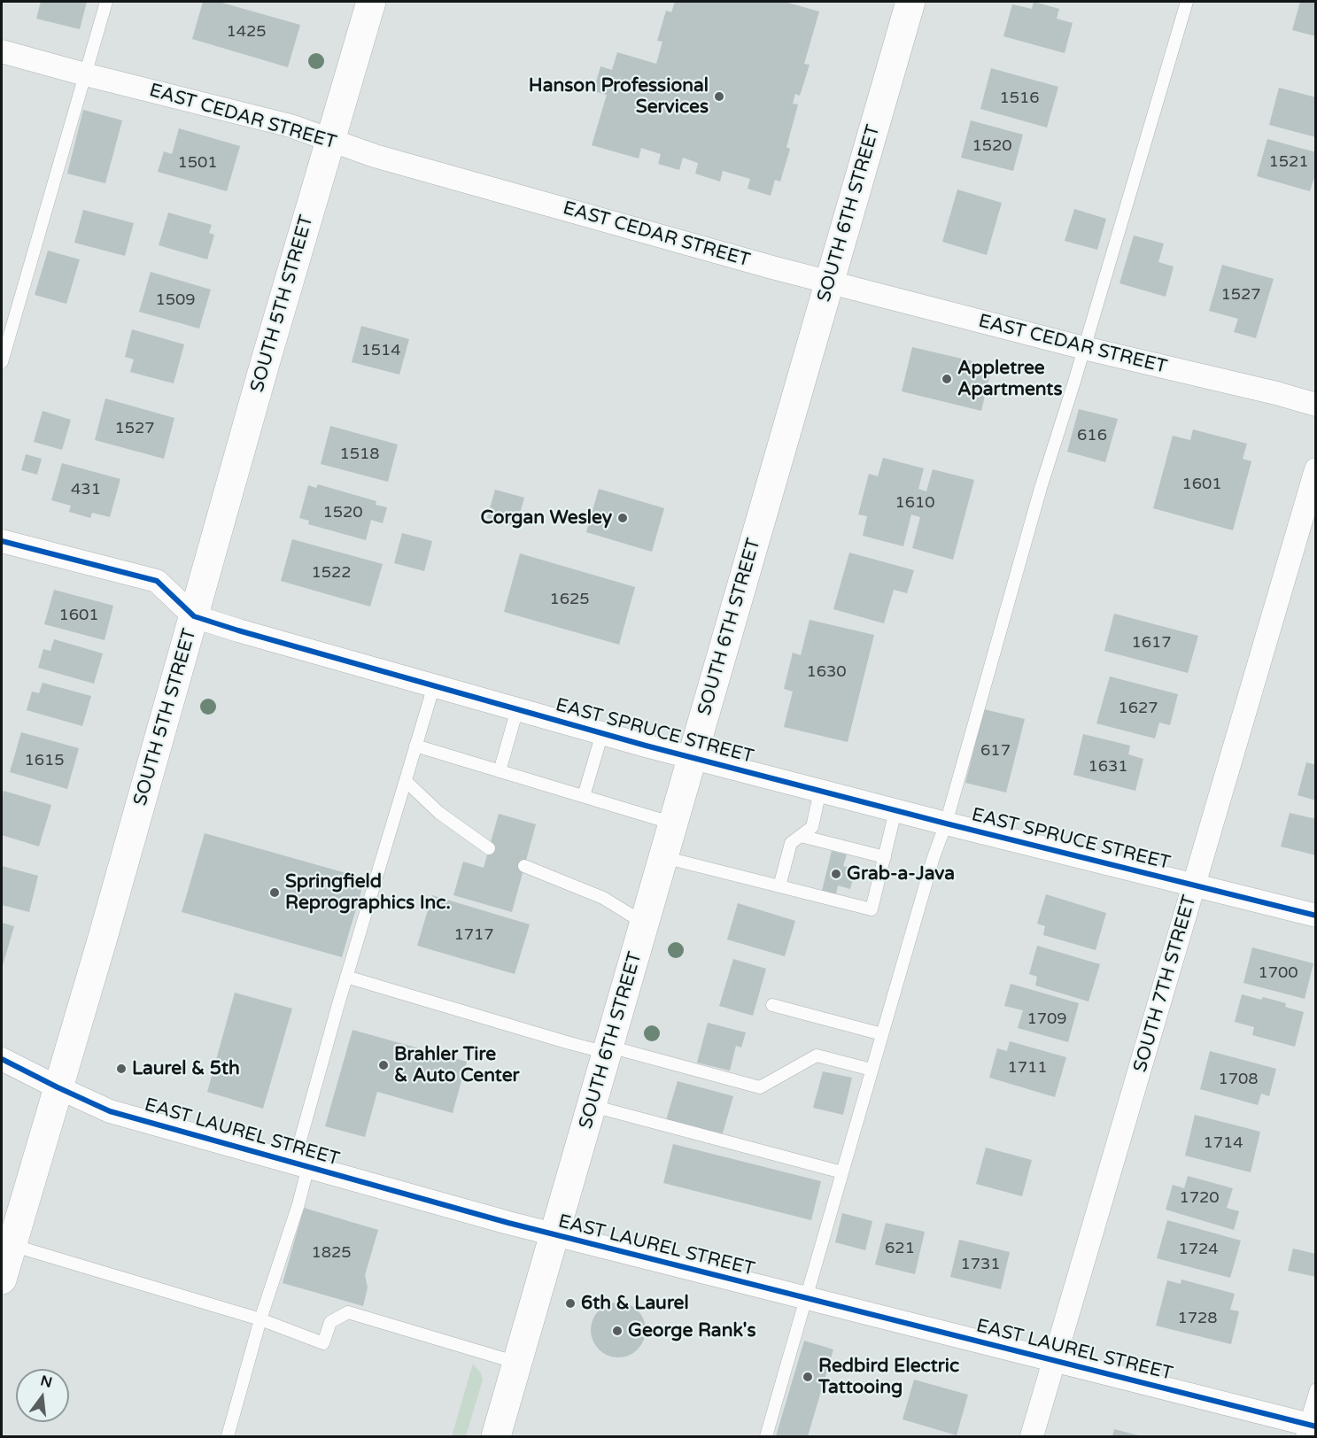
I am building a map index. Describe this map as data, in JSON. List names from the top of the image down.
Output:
{
  "streets": {
    "main road": ["SOUTH 6TH STREET", "SOUTH 5TH STREET"],
    "street": [
      "EAST CEDAR STREET",
      "EAST SPRUCE STREET",
      "SOUTH 7TH STREET",
      "EAST LAUREL STREET"
    ]
  },
  "crossings": [
    ["EAST CEDAR STREET", "SOUTH 6TH STREET"],
    ["EAST CEDAR STREET", "SOUTH 5TH STREET"],
    ["SOUTH 6TH STREET", "EAST SPRUCE STREET"],
    ["SOUTH 6TH STREET", "EAST LAUREL STREET"],
    ["SOUTH 5TH STREET", "EAST SPRUCE STREET"],
    ["SOUTH 5TH STREET", "EAST LAUREL STREET"],
    ["EAST SPRUCE STREET", "SOUTH 7TH STREET"],
    ["SOUTH 7TH STREET", "EAST LAUREL STREET"]
  ],
  "places": [
    "Hanson Professional Services",
    "Appletree Apartments",
    "Corgan Wesley",
    "Grab-a-Java",
    "Springfield Reprographics Inc.",
    "Brahler Tire & Auto Center",
    "Laurel & 5th",
    "6th & Laurel",
    "George Rank's",
    "Redbird Electric Tattooing"
  ],
  "house_numbers": [
    "1425",
    "1516",
    "1520",
    "1521",
    "1501",
    "1527",
    "1509",
    "1514",
    "1527",
    "616",
    "1518",
    "1601",
    "431",
    "1610",
    "1520",
    "1522",
    "1625",
    "1601",
    "1617",
    "1630",
    "1627",
    "617",
    "1615",
    "1631",
    "1717",
    "1700",
    "1709",
    "1711",
    "1708",
    "1714",
    "1720",
    "621",
    "1724",
    "1825",
    "1731",
    "1728"
  ],
  "north": "top"
}
